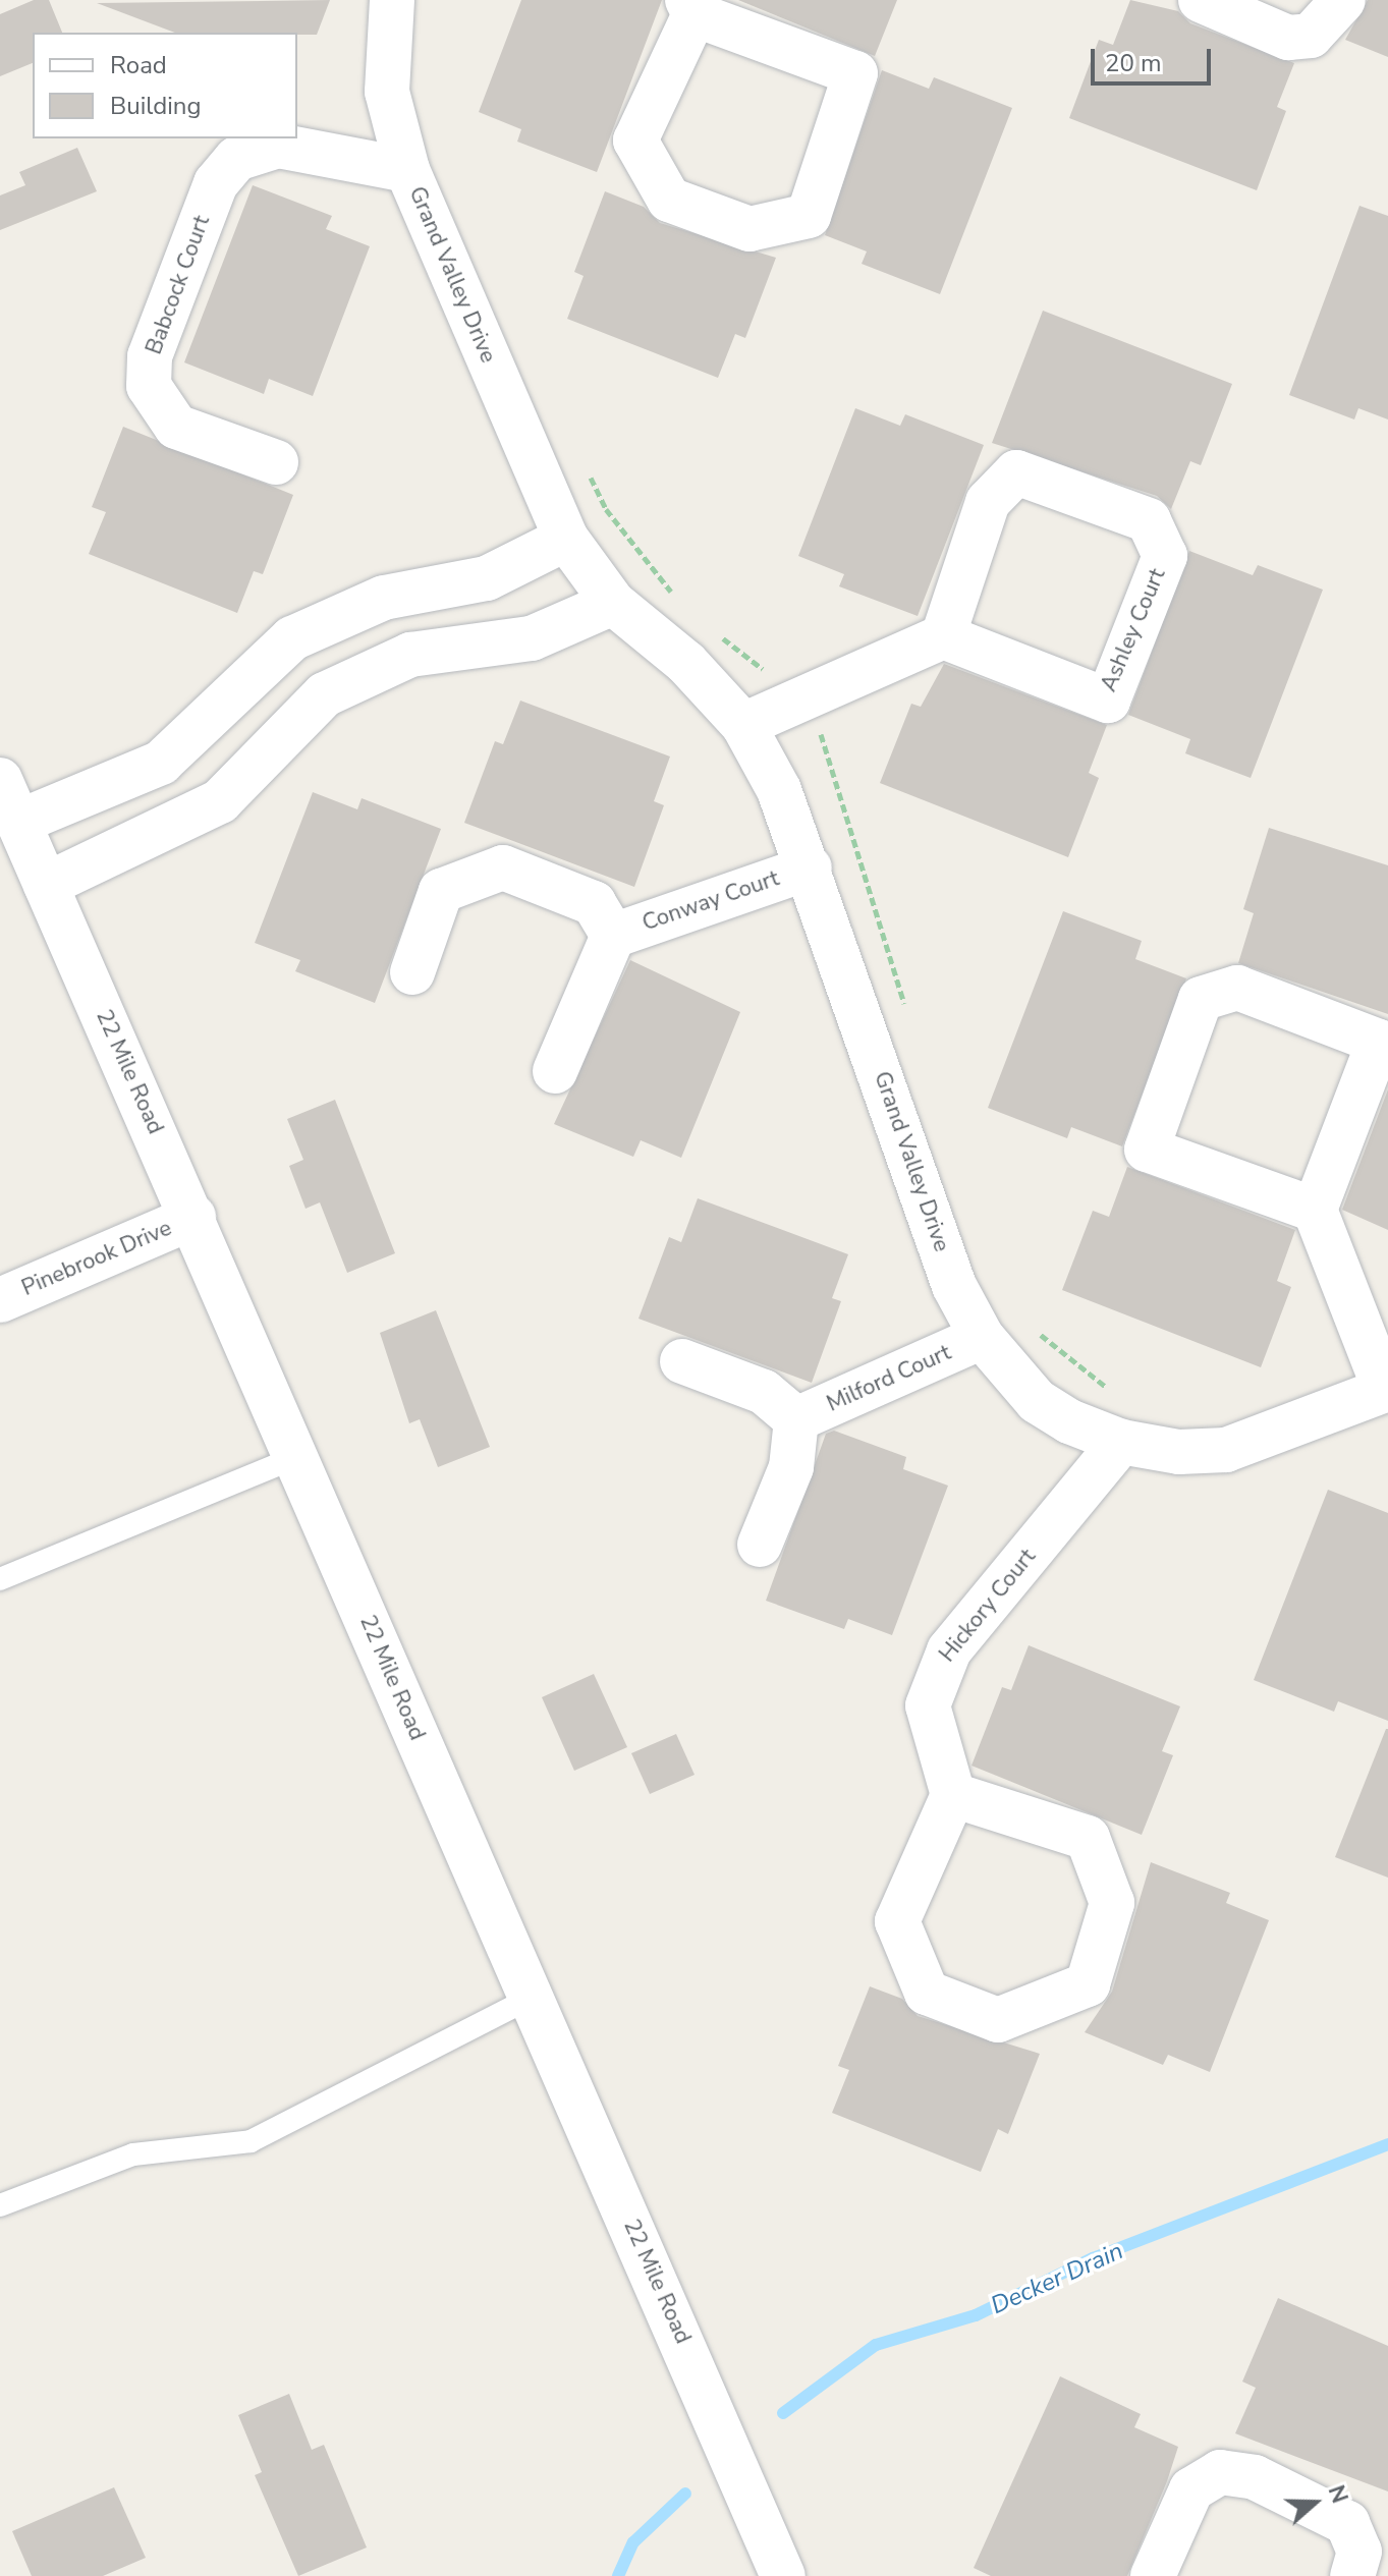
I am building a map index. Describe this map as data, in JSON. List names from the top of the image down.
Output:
{
  "streets": {
    "street": [
      "Grand Valley Drive",
      "Babcock Court",
      "Ashley Court",
      "Conway Court",
      "22 Mile Road",
      "Pinebrook Drive",
      "Milford Court",
      "Hickory Court"
    ]
  },
  "crossings": [
    ["Grand Valley Drive", "Babcock Court"],
    ["Grand Valley Drive", "Conway Court"],
    ["Grand Valley Drive", "Milford Court"],
    ["Grand Valley Drive", "Hickory Court"],
    ["22 Mile Road", "Pinebrook Drive"]
  ],
  "water": ["Decker Drain"],
  "legend": ["Road", "Building"],
  "scale_bar": "20 m",
  "north": "right"
}
